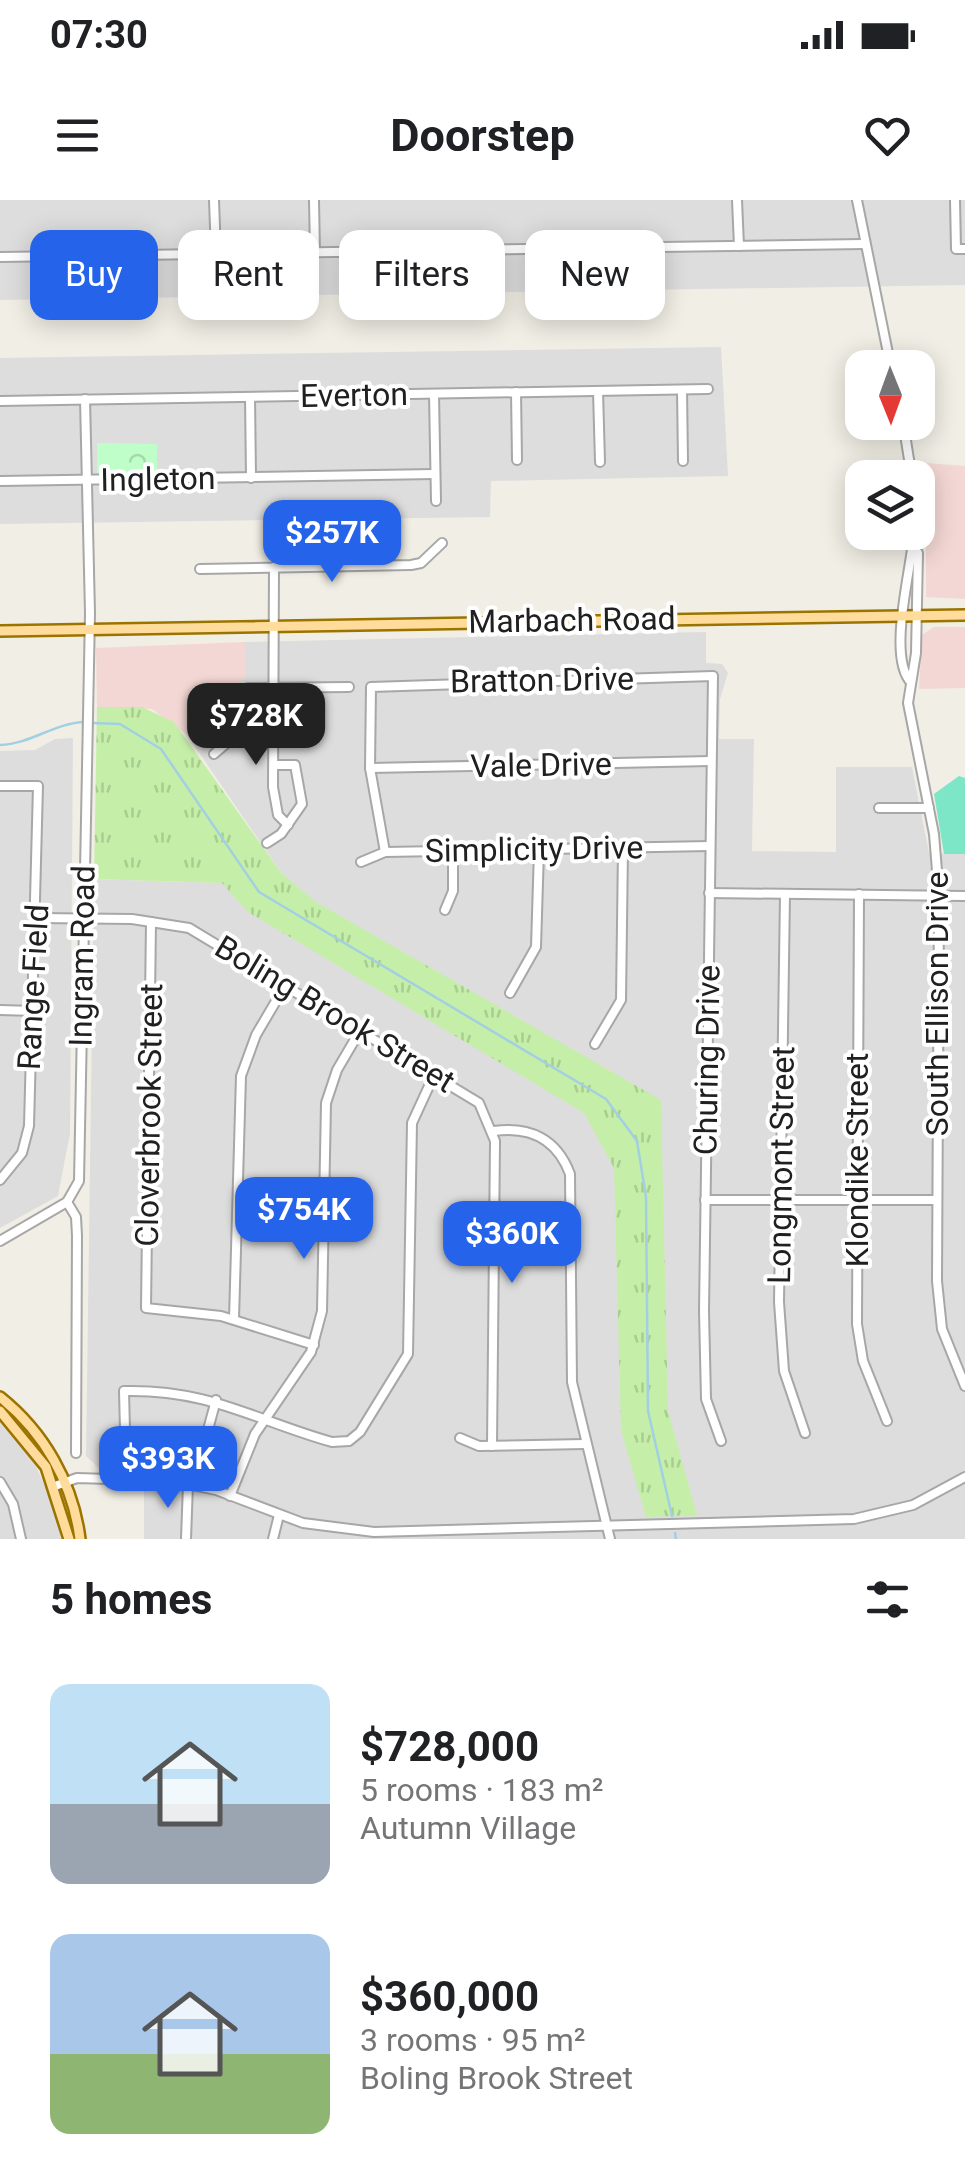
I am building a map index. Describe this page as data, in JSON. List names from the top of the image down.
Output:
{
  "streets": {
    "main road": ["Marbach Road"],
    "street": [
      "Everton",
      "Ingleton",
      "Bratton Drive",
      "Vale Drive",
      "Simplicity Drive",
      "Ingram Road",
      "Range Field",
      "South Ellison Drive",
      "Boling Brook Street",
      "Churing Drive",
      "Cloverbrook Street",
      "Klondike Street",
      "Longmont Street"
    ]
  },
  "crossings": [
    ["Everton", "Ingram Road"],
    ["Ingleton", "Ingram Road"],
    ["Marbach Road", "Ingram Road"],
    ["Marbach Road", "South Ellison Drive"],
    ["Bratton Drive", "Vale Drive"],
    ["Bratton Drive", "Churing Drive"],
    ["Vale Drive", "Churing Drive"],
    ["Simplicity Drive", "Churing Drive"],
    ["Ingram Road", "Boling Brook Street"],
    ["Range Field", "Boling Brook Street"],
    ["Boling Brook Street", "Cloverbrook Street"]
  ],
  "north": "bottom",
  "page": {
    "status": "07:30",
    "header": "Doorstep",
    "chip": [
      "Buy",
      "Rent",
      "Filters",
      "New"
    ],
    "price": [
      "$257K",
      "$728K",
      "$754K",
      "$360K",
      "$393K"
    ],
    "heading": "5 homes",
    "list": [
      {
        "name": "$728,000",
        "note": "5 rooms · 183 m² · Autumn Village"
      },
      {
        "name": "$360,000",
        "note": "3 rooms · 95 m² · Boling Brook Street"
      }
    ]
  }
}
